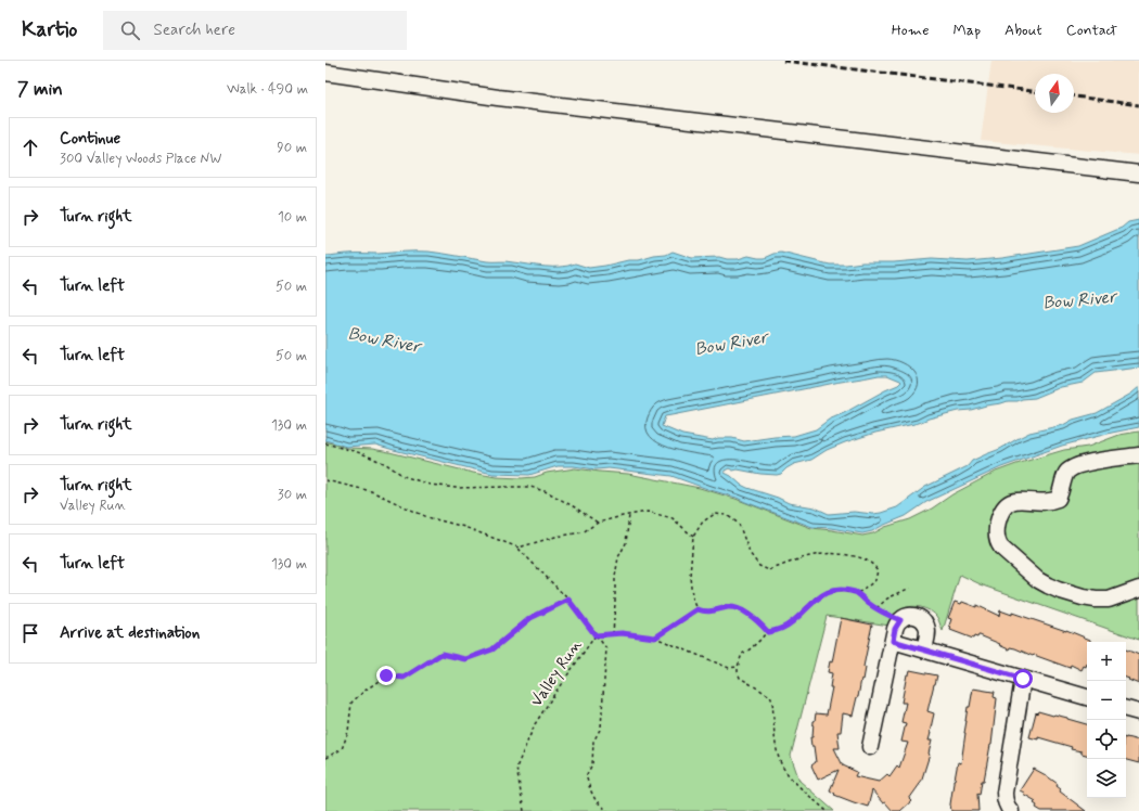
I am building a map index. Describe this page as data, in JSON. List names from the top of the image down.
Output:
{
  "streets": {
    "path": ["Valley Run"]
  },
  "water": ["Bow River"],
  "north": "top",
  "page": {
    "header": "Kartio",
    "search": "Search here",
    "nav": [
      "Home",
      "Map",
      "About",
      "Contact"
    ],
    "heading": ["7 min", "Walk · 490 m"],
    "list": [
      ["Continue", "300 Valley Woods Place NW", "90 m"],
      ["Turn right", "10 m"],
      ["Turn left", "50 m"],
      ["Turn left", "50 m"],
      ["Turn right", "130 m"],
      ["Turn right", "Valley Run", "30 m"],
      ["Turn left", "130 m"],
      "Arrive at destination"
    ],
    "map_buttons": ["+", "−"]
  }
}
